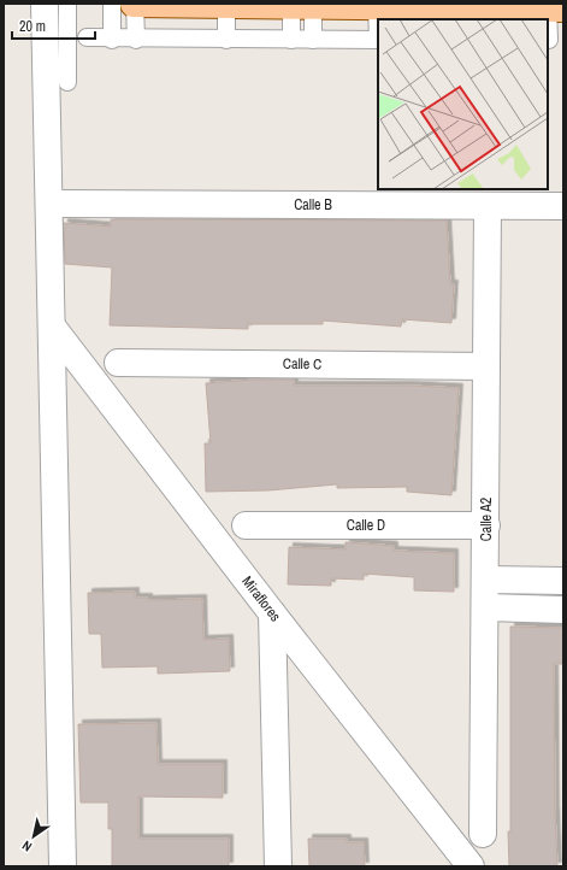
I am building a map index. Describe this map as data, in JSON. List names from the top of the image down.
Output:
{
  "streets": {
    "street": [
      "Calle B",
      "Calle C",
      "Calle A2",
      "Calle D",
      "Miraflores"
    ]
  },
  "crossings": [
    ["Calle B", "Calle A2"],
    ["Calle C", "Calle A2"],
    ["Calle A2", "Calle D"]
  ],
  "scale_bar": "20 m",
  "north": "bottom left"
}
